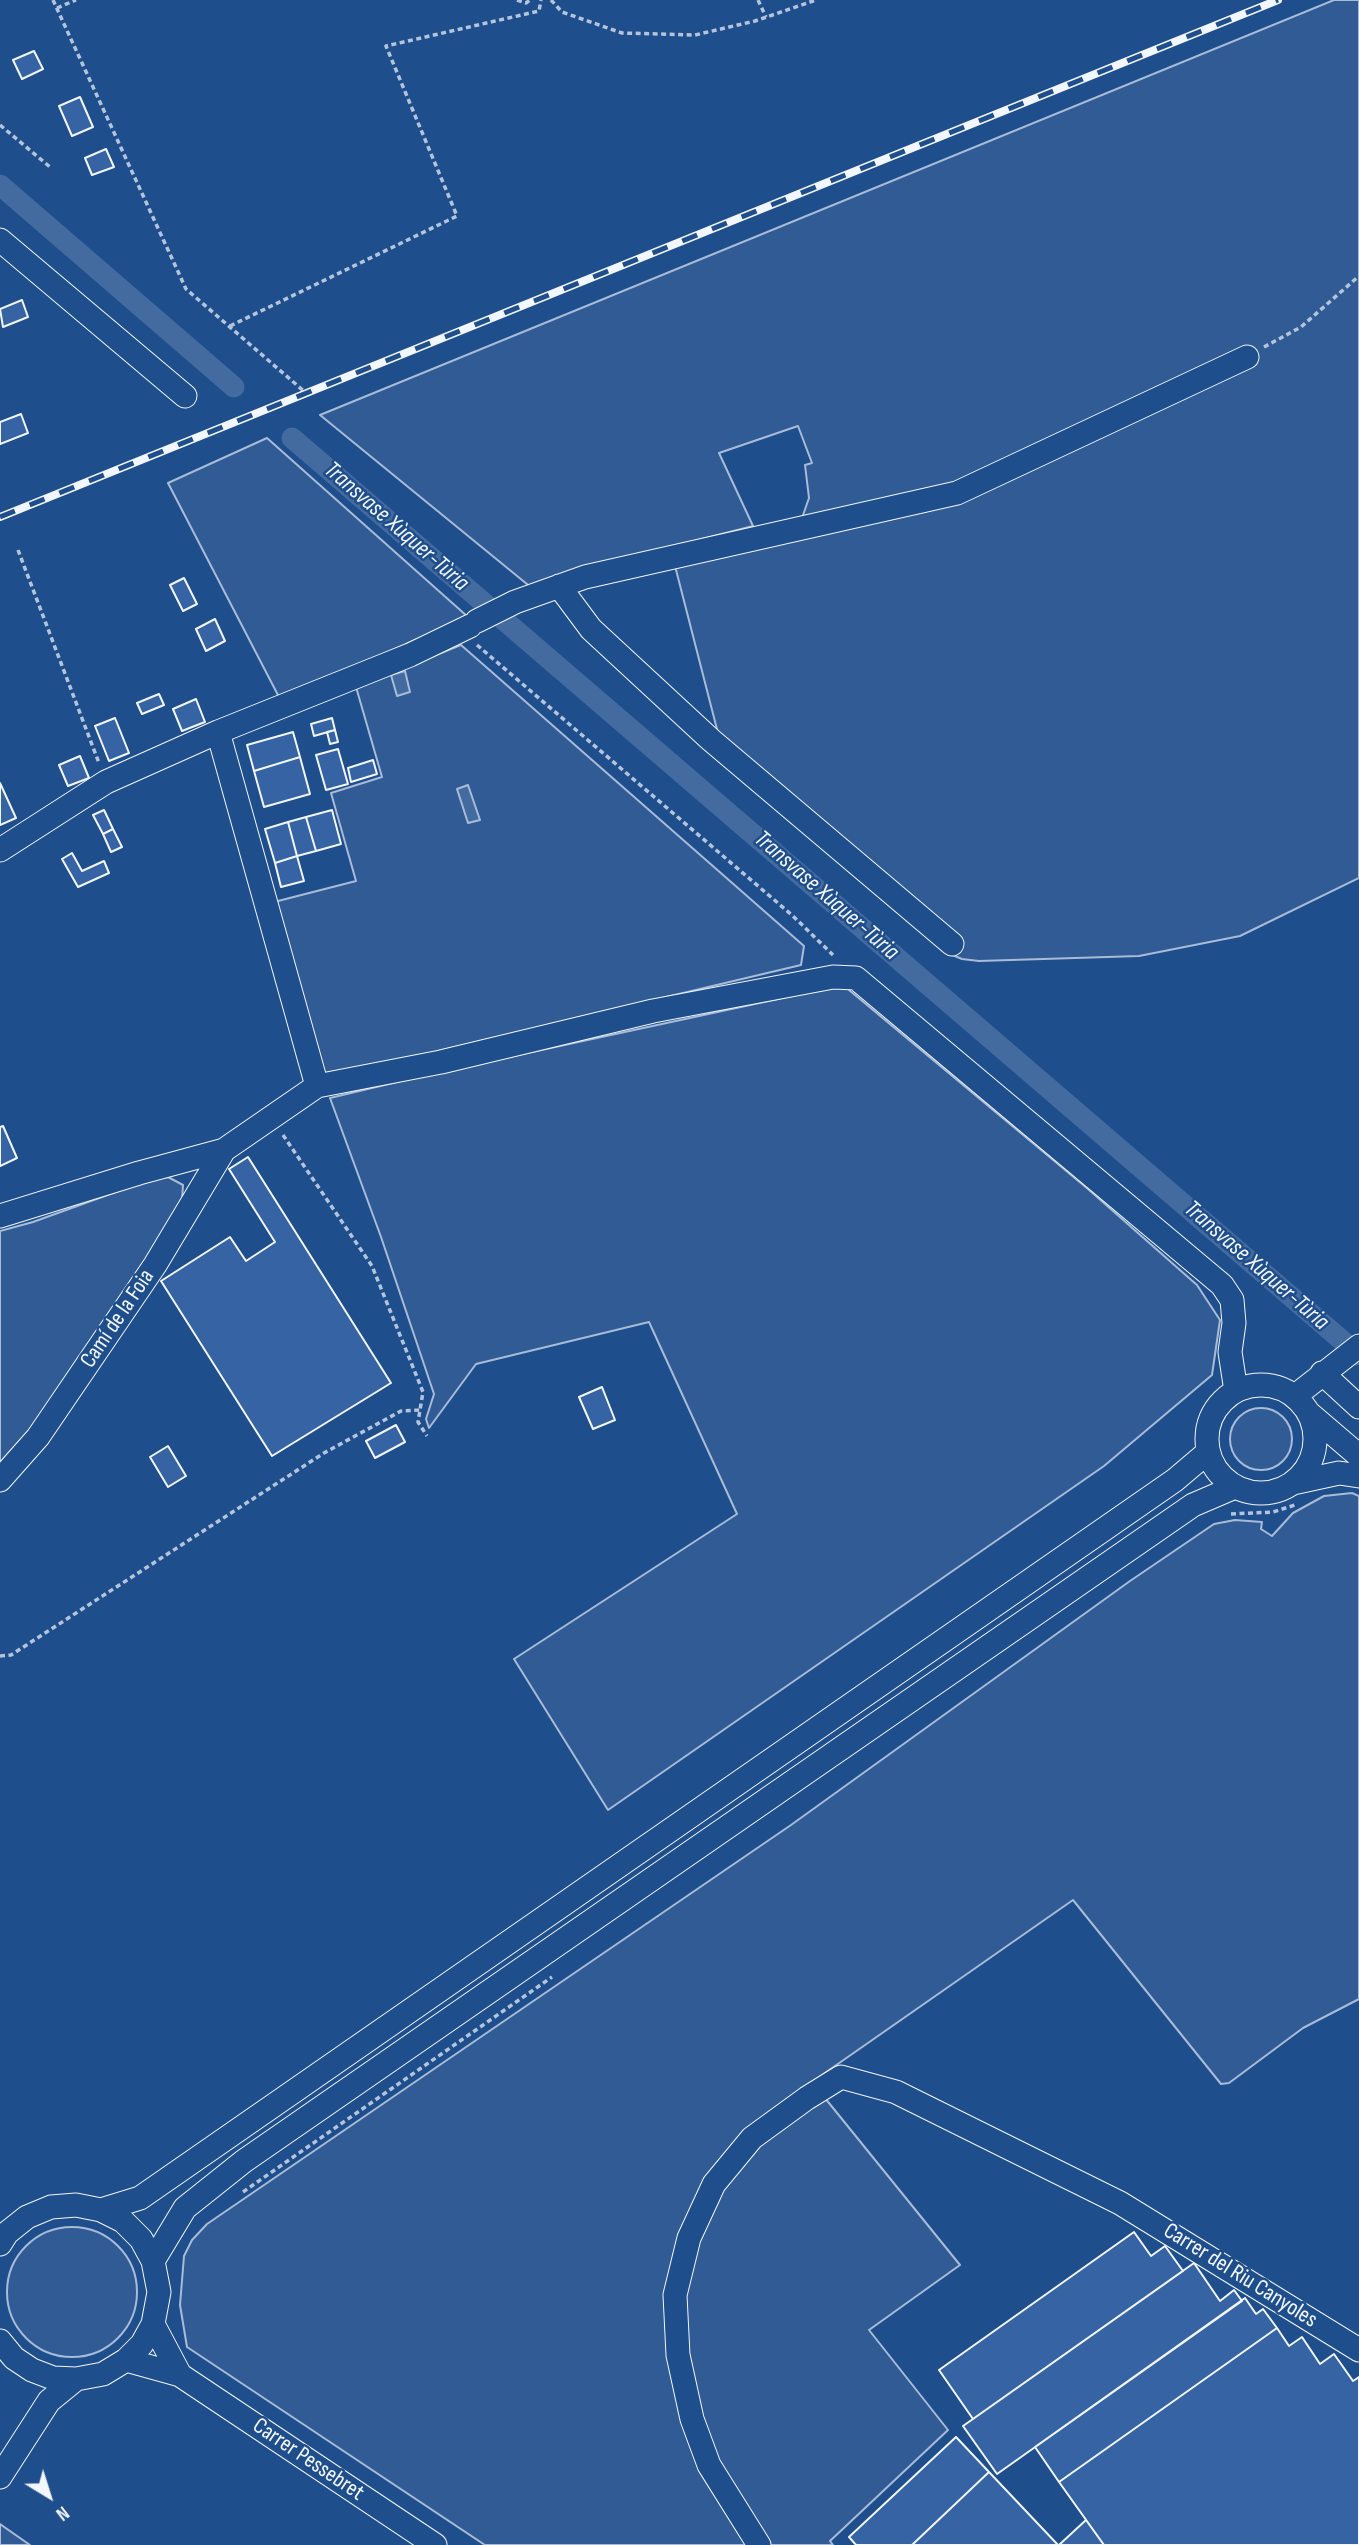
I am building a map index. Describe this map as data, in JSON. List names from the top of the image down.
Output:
{
  "streets": {
    "street": ["Camí de la Foia", "Carrer del Riu Canyoles", "Carrer Pessebret"]
  },
  "water": ["Transvase Xùquer-Tùria"],
  "north": "bottom right"
}
